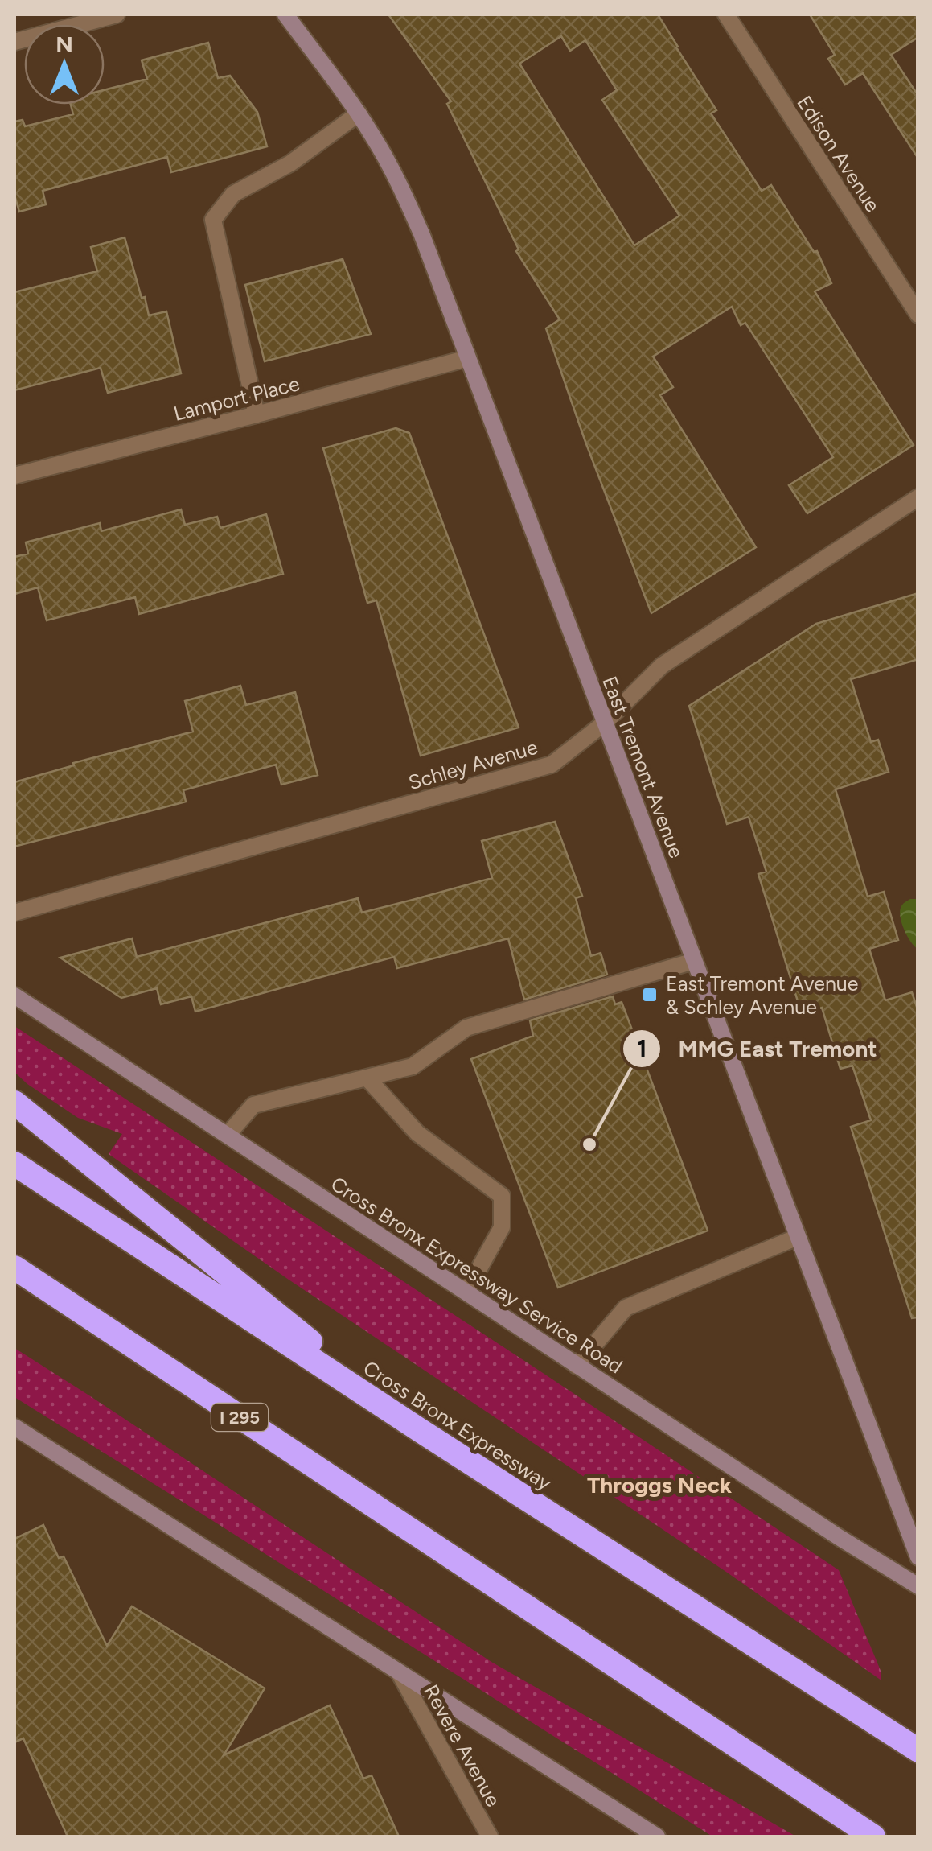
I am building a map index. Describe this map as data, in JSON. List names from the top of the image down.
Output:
{
  "streets": {
    "highway": ["I 295", "Cross Bronx Expressway"],
    "main road": ["East Tremont Avenue", "Cross Bronx Expressway Service Road"],
    "street": [
      "Edison Avenue",
      "Lamport Place",
      "Schley Avenue",
      "Revere Avenue"
    ]
  },
  "crossings": [
    ["Lamport Place", "East Tremont Avenue"],
    ["Schley Avenue", "East Tremont Avenue"]
  ],
  "districts": ["Throggs Neck"],
  "places": {
    "transit": ["East Tremont Avenue & Schley Avenue"],
    "other": ["MMG East Tremont"]
  },
  "north": "top"
}
